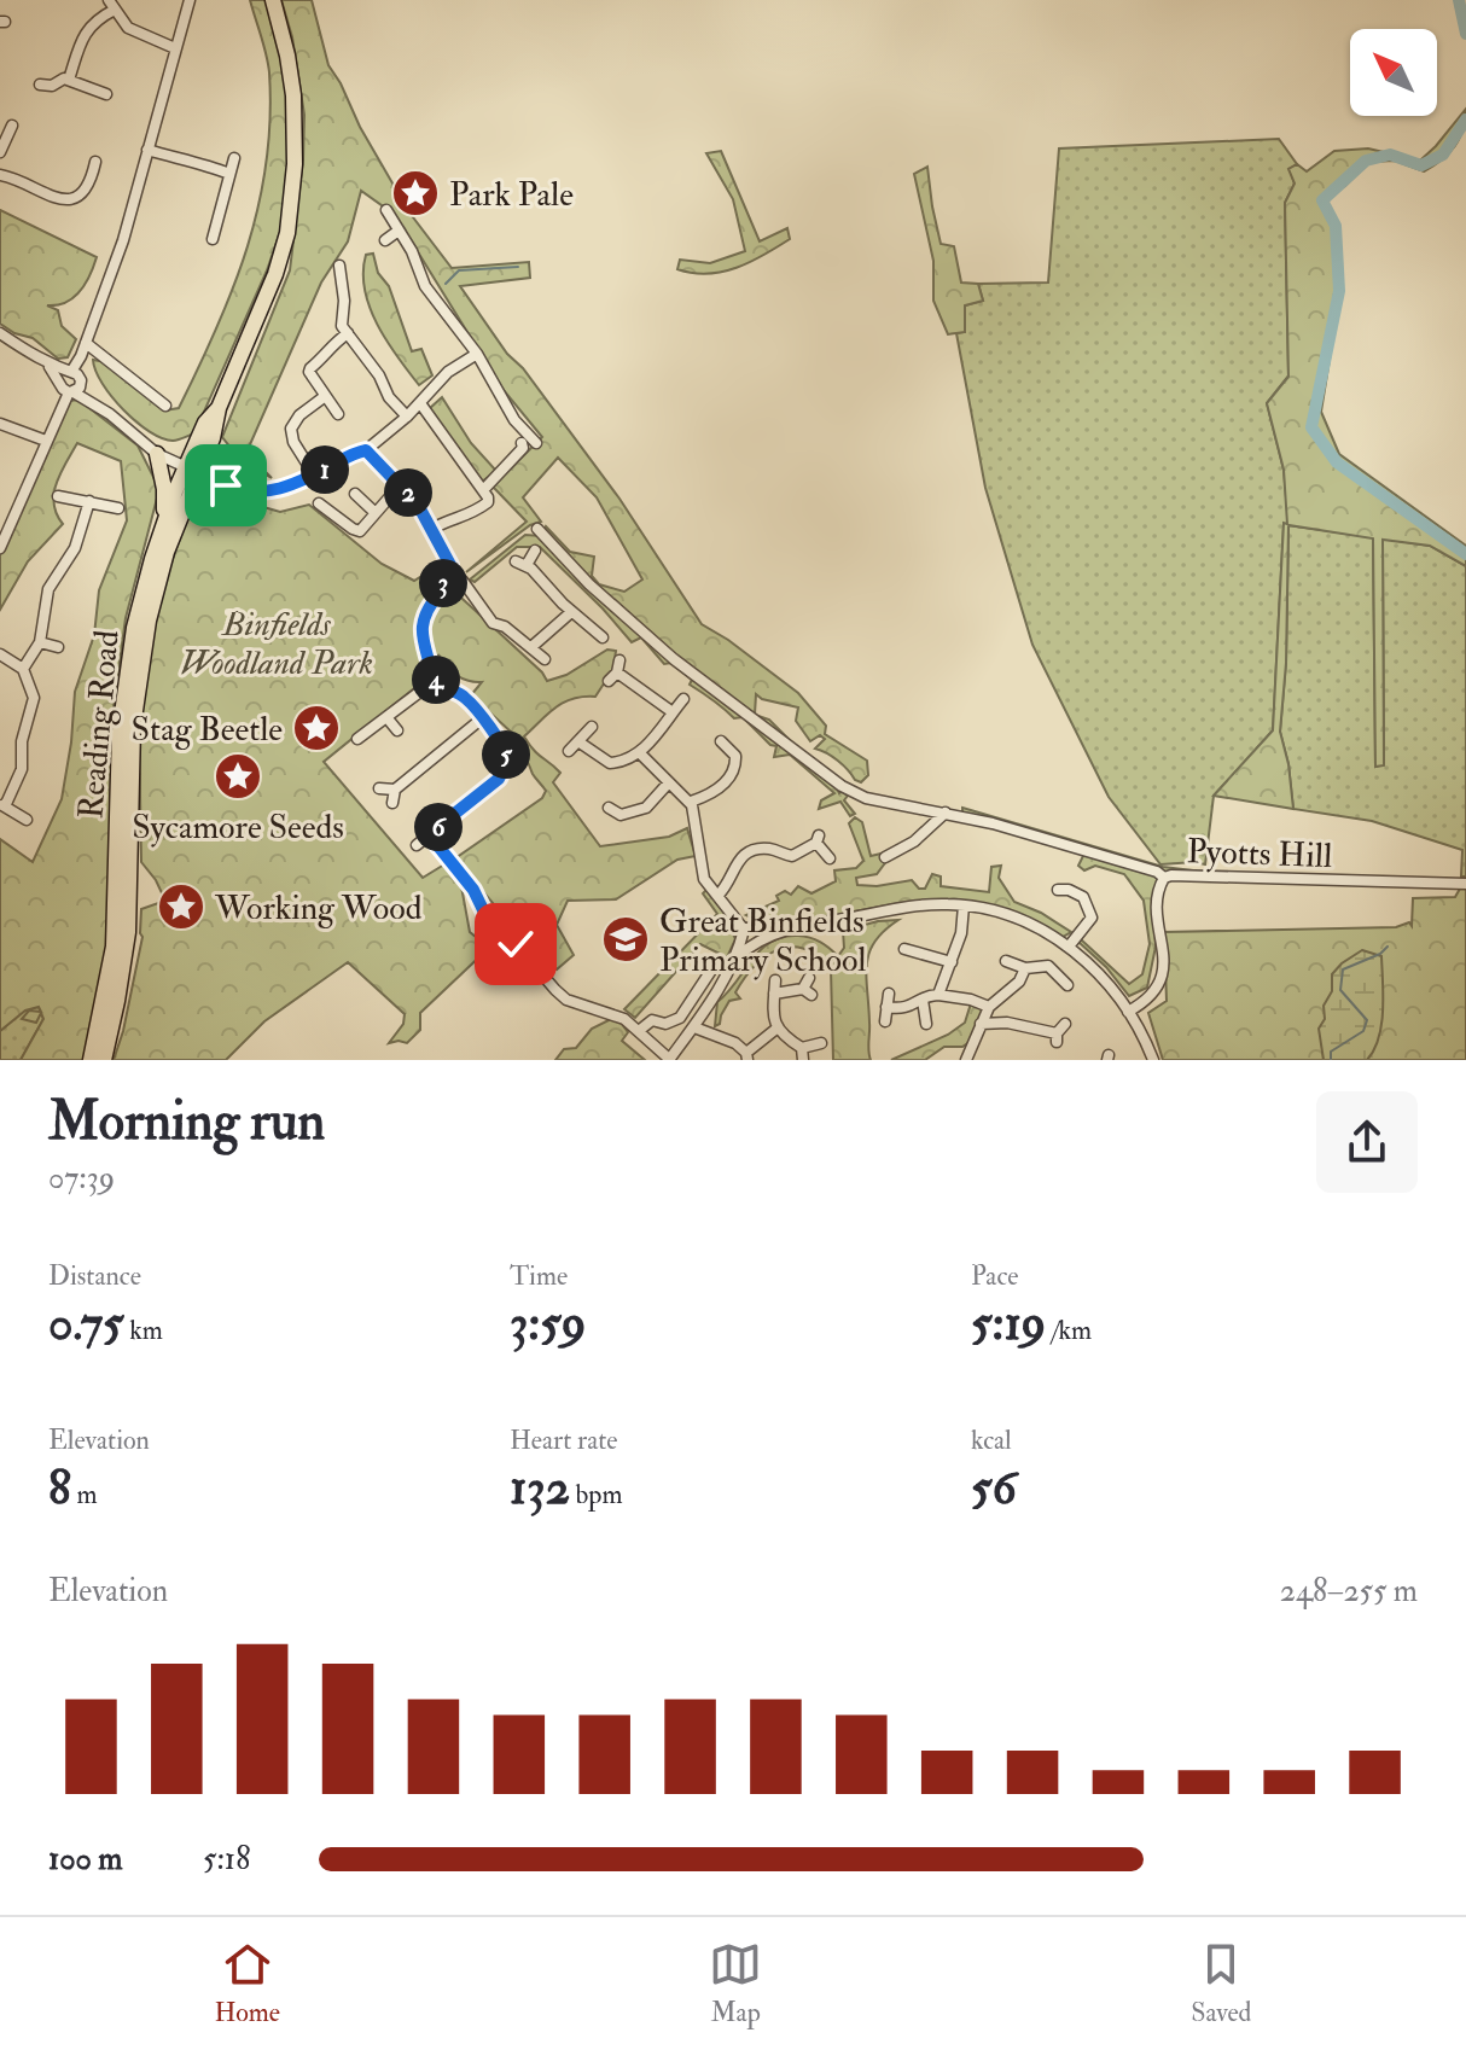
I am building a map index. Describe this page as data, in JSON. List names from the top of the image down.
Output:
{
  "streets": {
    "highway": ["Reading Road"],
    "street": ["Pyotts Hill"]
  },
  "parks": ["Binfields Woodland Park"],
  "places": {
    "place": [
      "Park Pale",
      "Stag Beetle",
      "Sycamore Seeds",
      "Working Wood"
    ],
    "school or university": ["Great Binfields Primary School"]
  },
  "north": "top left",
  "page": {
    "pins": [
      "1",
      "2",
      "3",
      "4",
      "5",
      "6"
    ],
    "heading": ["Morning run", "07:39"],
    "stats": [
      ["Distance", "0.75 km"],
      ["Time", "3:59"],
      ["Pace", "5:19 /km"],
      ["Elevation", "8 m"],
      ["Heart rate", "132 bpm"],
      ["kcal", "56"]
    ],
    "chart": ["Elevation", "248–255 m"],
    "list": [
      {
        "name": "100 m",
        "note": "5:18"
      }
    ],
    "tabs": ["Home", "Map", "Saved"]
  }
}
